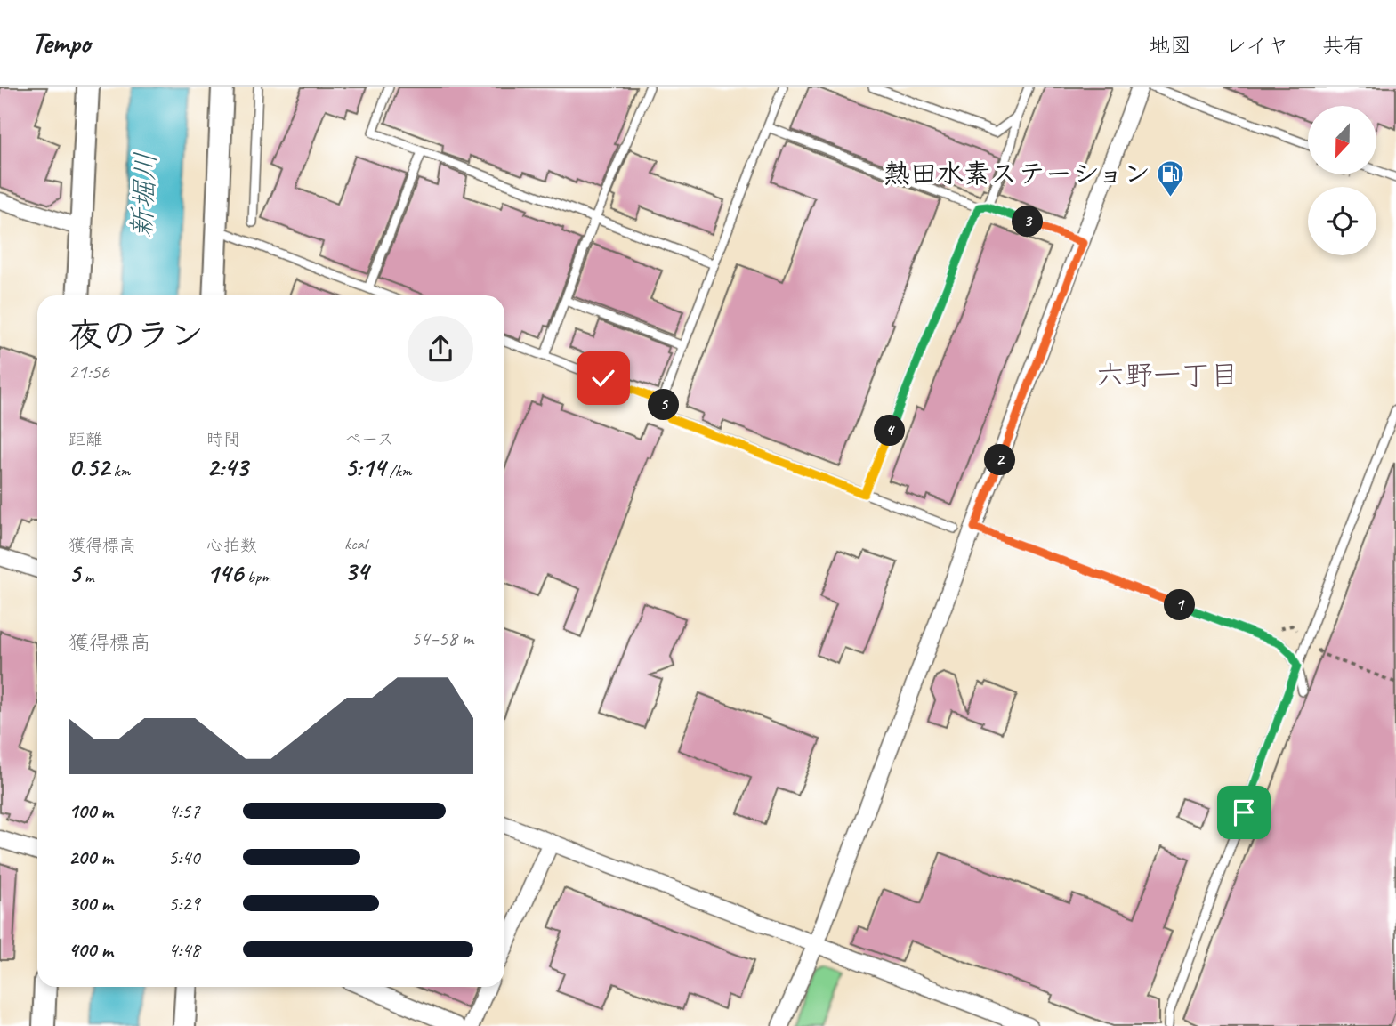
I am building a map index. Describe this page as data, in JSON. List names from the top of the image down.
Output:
{
  "districts": ["六野一丁目"],
  "water": ["新堀川"],
  "places": {
    "fuel station": ["熱田水素ステーション"]
  },
  "north": "bottom",
  "page": {
    "header": "Tempo",
    "nav": ["地図", "レイヤ", "共有"],
    "pins": [
      "3",
      "5",
      "4",
      "2",
      "1"
    ],
    "heading": ["夜のラン", "21:56"],
    "stats": [
      ["距離", "0.52 km"],
      ["時間", "2:43"],
      ["ペース", "5:14 /km"],
      ["獲得標高", "5 m"],
      ["心拍数", "146 bpm"],
      ["kcal", "34"]
    ],
    "chart": ["獲得標高", "54–58 m"],
    "list": [
      {
        "name": "100 m",
        "note": "4:57"
      },
      {
        "name": "200 m",
        "note": "5:40"
      },
      {
        "name": "300 m",
        "note": "5:29"
      },
      {
        "name": "400 m",
        "note": "4:48"
      }
    ]
  }
}
